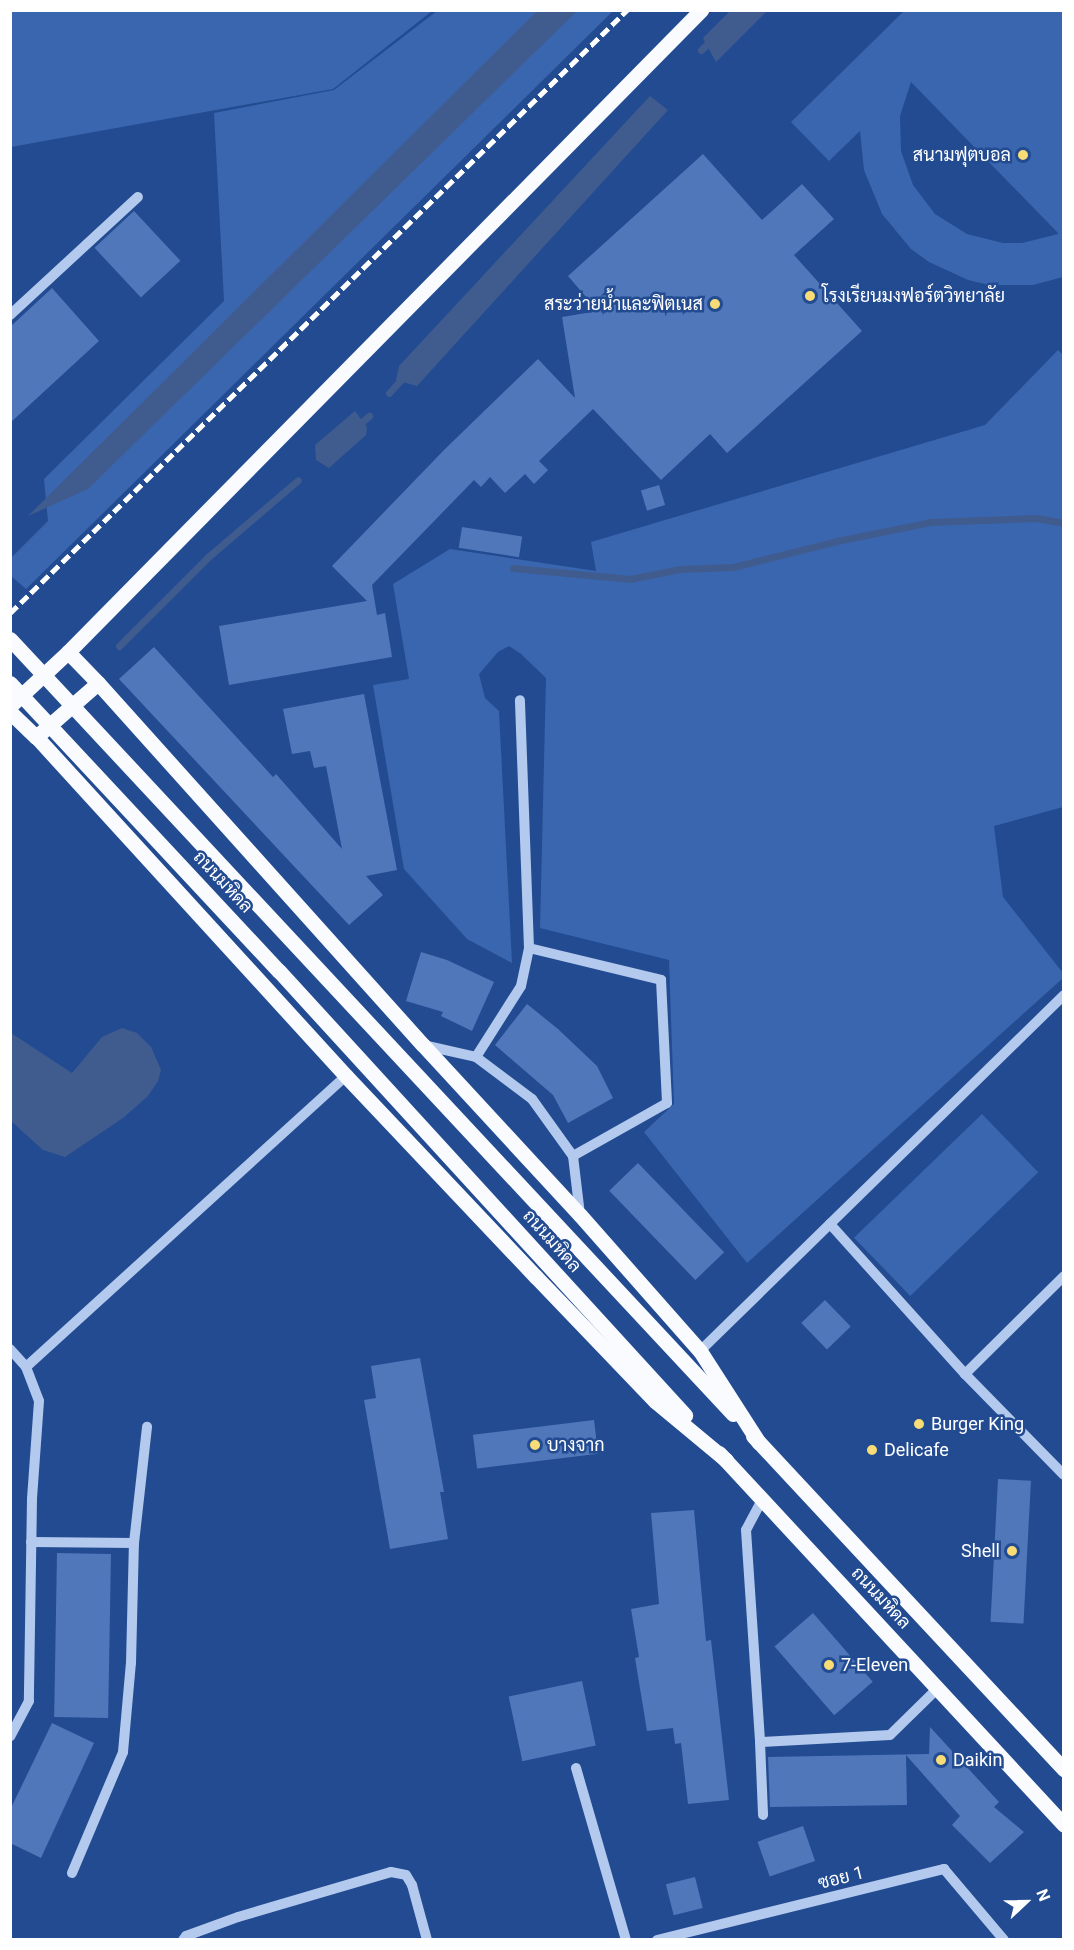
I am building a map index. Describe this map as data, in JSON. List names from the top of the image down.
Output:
{
  "streets": {
    "main road": ["ถนนมหิดล"],
    "street": ["ซอย 1"]
  },
  "places": [
    "สนามฟุตบอล",
    "โรงเรียนมงฟอร์ตวิทยาลัย",
    "สระว่ายน้ำและฟิตเนส",
    "Burger King",
    "บางจาก",
    "Delicafe",
    "Shell",
    "7-Eleven",
    "Daikin"
  ],
  "north": "right"
}
